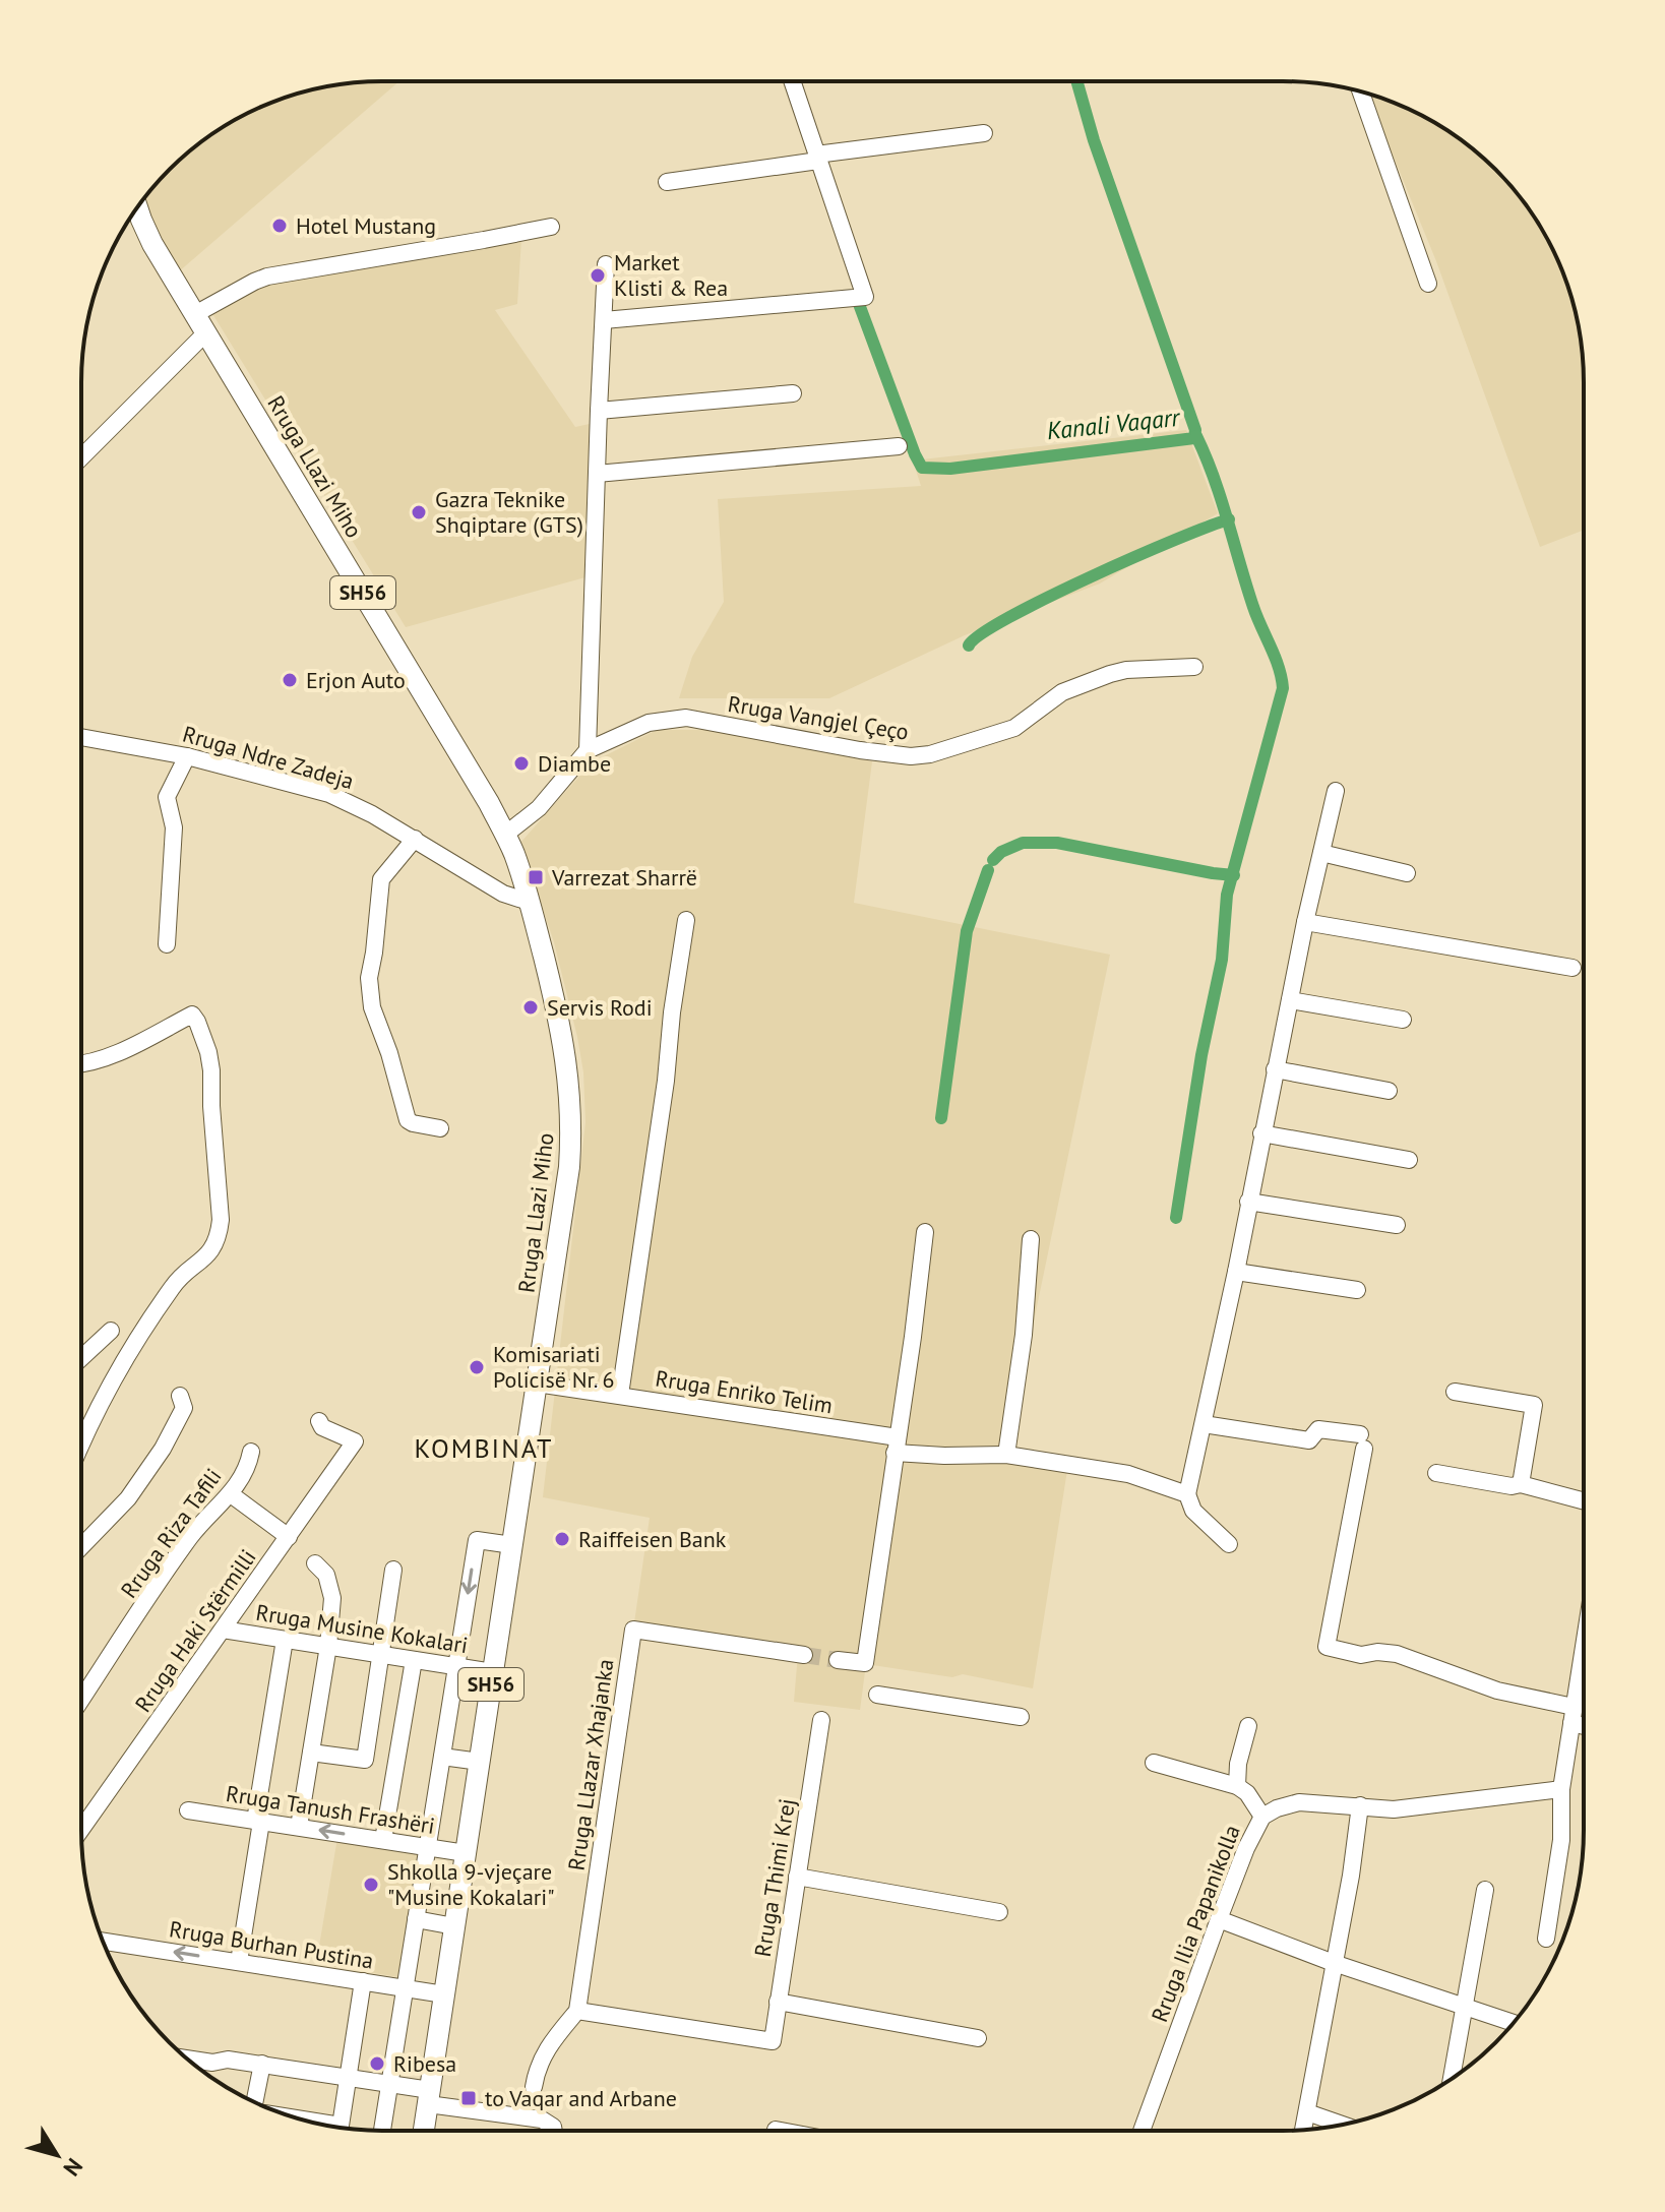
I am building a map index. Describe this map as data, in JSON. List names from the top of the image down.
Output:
{
  "streets": {
    "main road": ["Rruga Llazi Miho", "SH56"],
    "street": [
      "Rruga Vangjel Çeço",
      "Rruga Ndre Zadeja",
      "Rruga Enriko Telim",
      "Rruga Riza Tafili",
      "Rruga Musine Kokalari",
      "Rruga Haki Stërmilli",
      "Rruga Llazar Xhajanka",
      "Rruga Tanush Frashëri",
      "Rruga Thimi Krej",
      "Rruga Ilia Papanikolla",
      "Rruga Burhan Pustina"
    ]
  },
  "crossings": [
    ["Rruga Llazi Miho", "Rruga Vangjel Çeço"],
    ["Rruga Llazi Miho", "Rruga Ndre Zadeja"],
    ["Rruga Llazi Miho", "Rruga Enriko Telim"],
    ["Rruga Llazi Miho", "Rruga Musine Kokalari"],
    ["Rruga Llazi Miho", "Rruga Tanush Frashëri"],
    ["Rruga Llazi Miho", "Rruga Burhan Pustina"],
    ["Rruga Musine Kokalari", "Rruga Haki Stërmilli"],
    ["Rruga Llazar Xhajanka", "Rruga Thimi Krej"]
  ],
  "one_way": ["Rruga Burhan Pustina"],
  "districts": ["KOMBINAT"],
  "water": ["Kanali Vaqarr"],
  "places": {
    "other": [
      "Hotel Mustang",
      "Market Klisti & Rea",
      "Gazra Teknike Shqiptare (GTS)",
      "Erjon Auto",
      "Diambe",
      "Servis Rodi",
      "Komisariati Policisë Nr. 6",
      "Raiffeisen Bank",
      "Shkolla 9-vjeçare \"Musine Kokalari\"",
      "Ribesa"
    ],
    "transit": ["Varrezat Sharrë", "to Vaqar and Arbane"]
  },
  "north": "bottom right"
}
